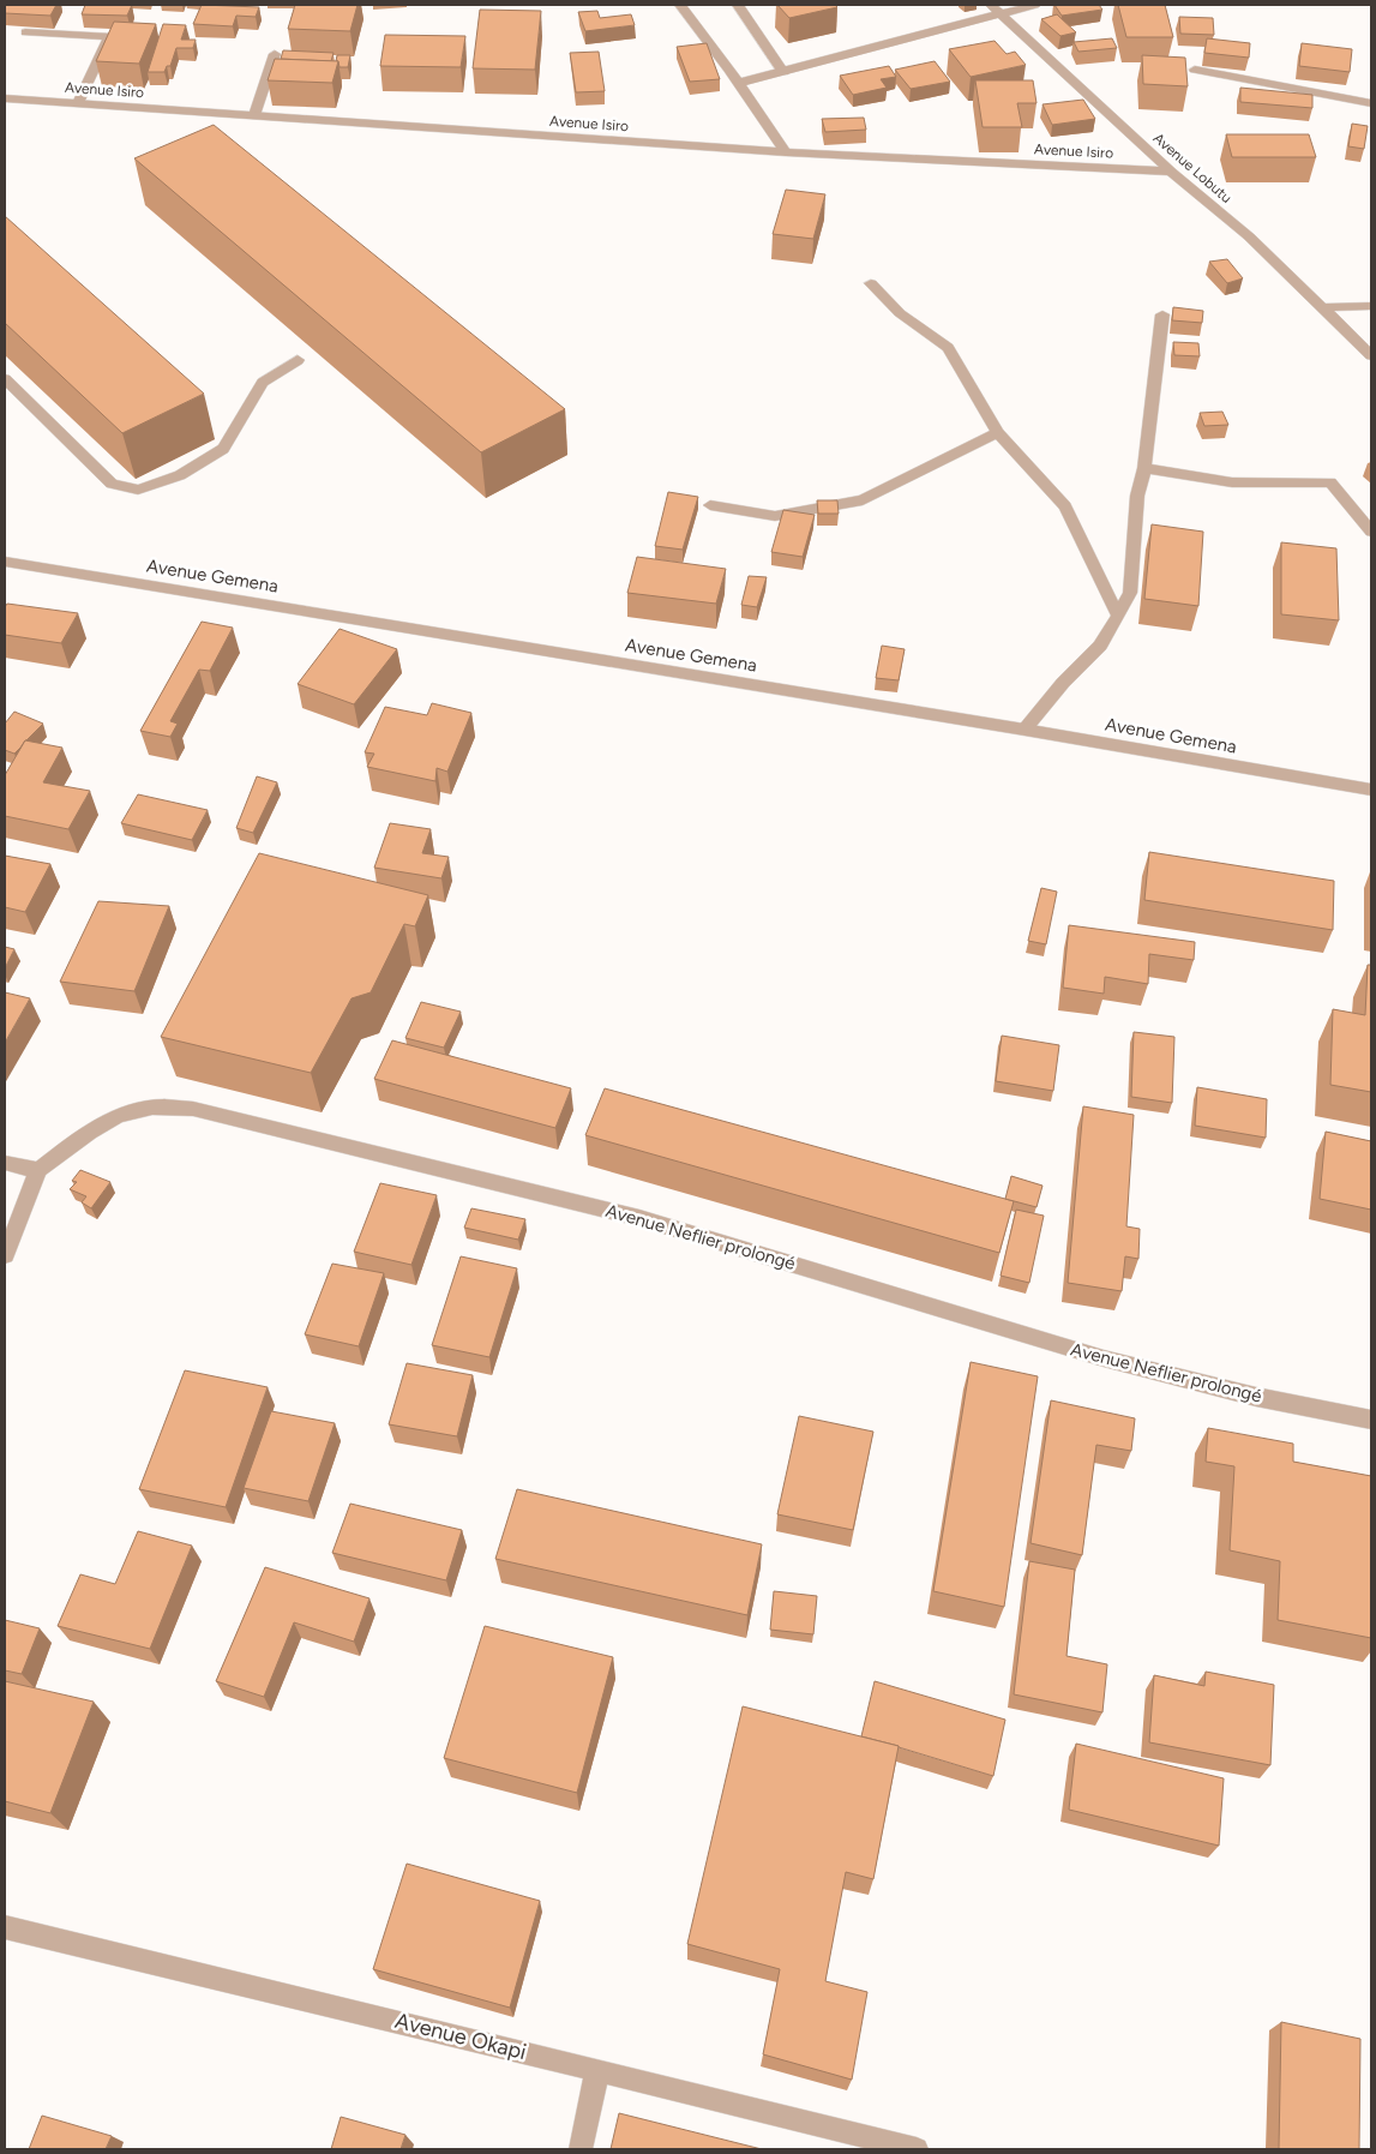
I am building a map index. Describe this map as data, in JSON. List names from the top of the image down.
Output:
{
  "streets": {
    "street": [
      "Avenue Isiro",
      "Avenue Lobutu",
      "Avenue Gemena",
      "Avenue Neflier prolongé",
      "Avenue Okapi"
    ]
  },
  "crossings": [
    ["Avenue Isiro", "Avenue Lobutu"]
  ]
}
